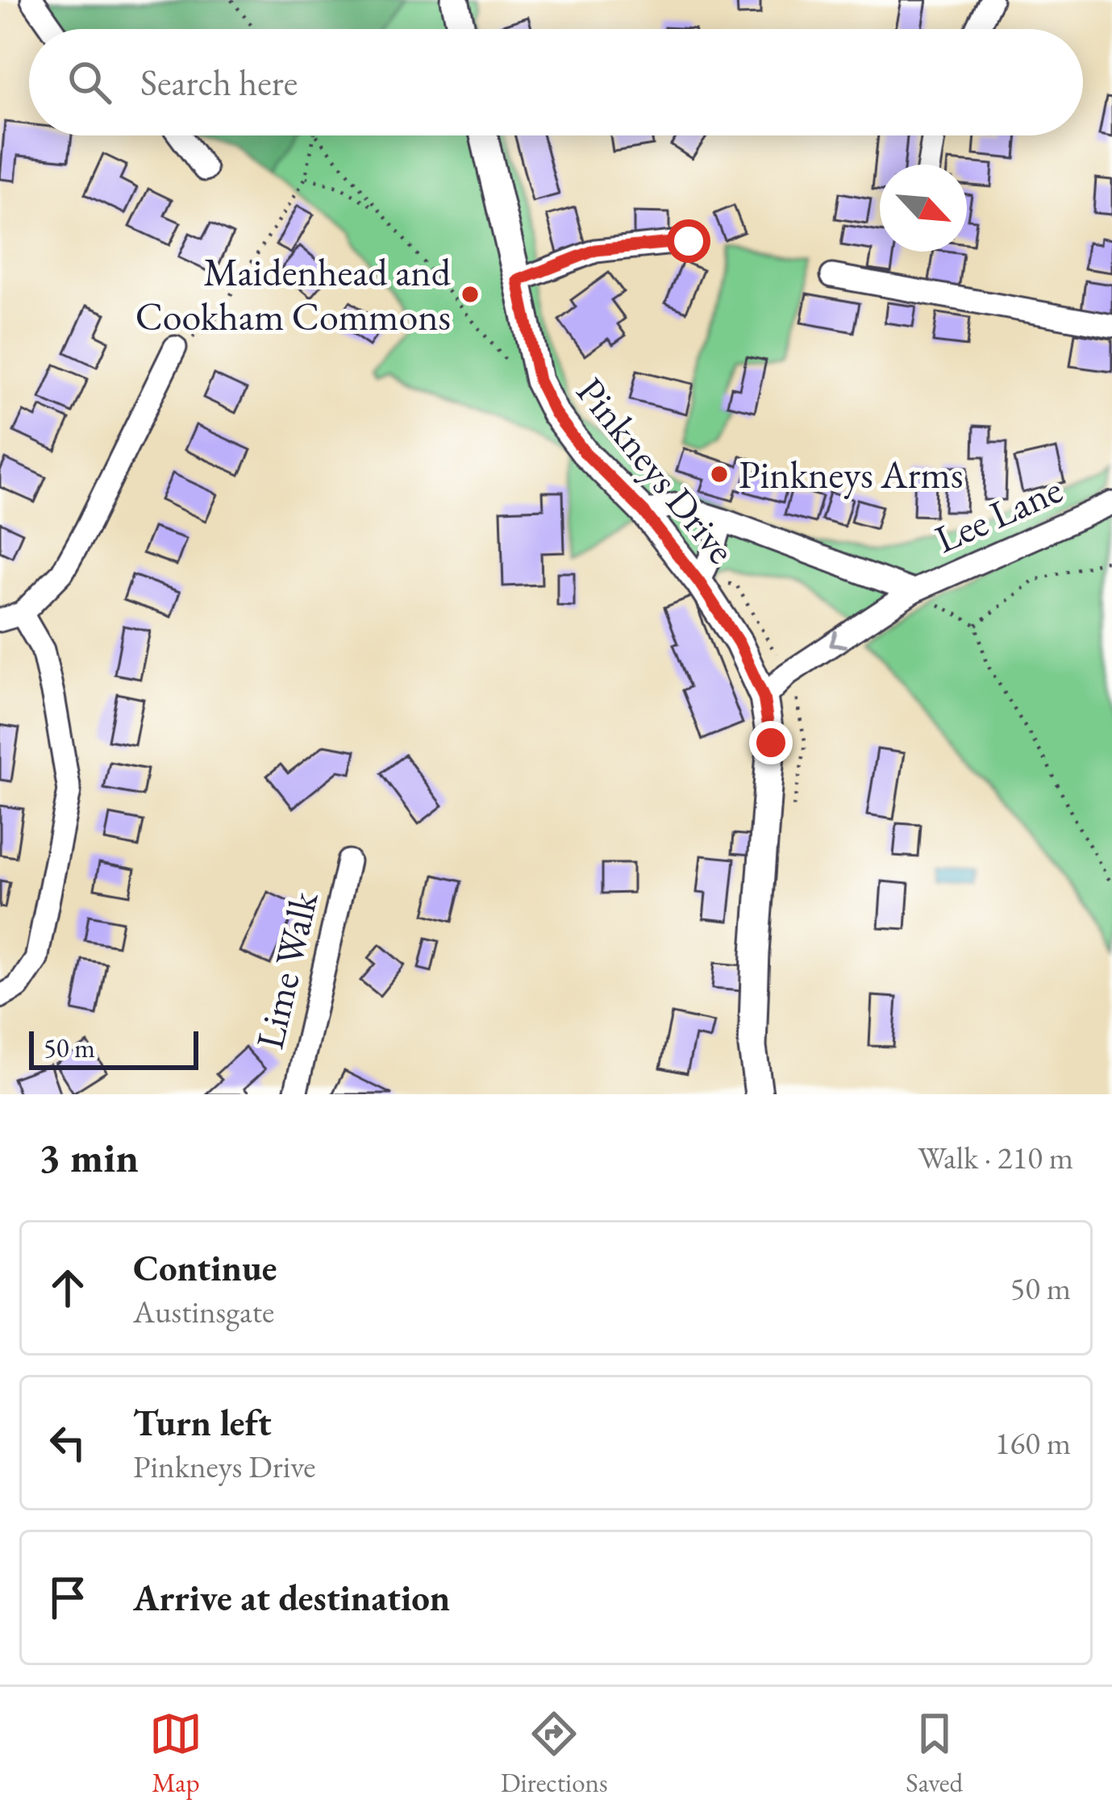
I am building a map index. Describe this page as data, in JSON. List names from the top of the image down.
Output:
{
  "streets": {
    "street": ["Pinkneys Drive", "Lee Lane", "Lime Walk"]
  },
  "crossings": [
    ["Pinkneys Drive", "Lee Lane"]
  ],
  "places": ["Maidenhead and Cookham Commons", "Pinkneys Arms"],
  "scale_bar": "50 m",
  "north": "bottom right",
  "page": {
    "search": "Search here",
    "scale": "50 m",
    "heading": ["3 min", "Walk · 210 m"],
    "list": [
      ["Continue", "Austinsgate", "50 m"],
      ["Turn left", "Pinkneys Drive", "160 m"],
      "Arrive at destination"
    ],
    "nav": ["Map", "Directions", "Saved"]
  }
}
